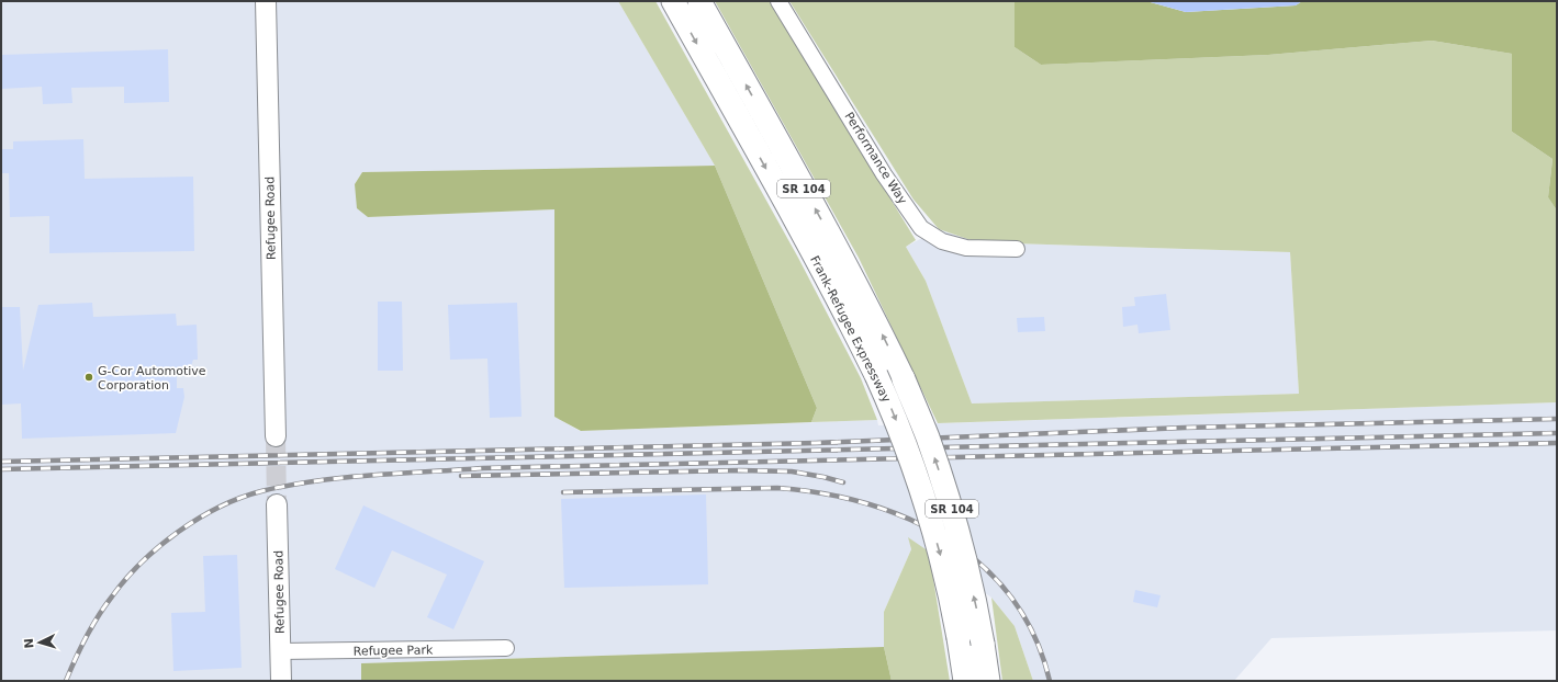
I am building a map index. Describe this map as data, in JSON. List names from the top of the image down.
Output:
{
  "streets": {
    "highway": ["SR 104", "Frank-Refugee Expressway"],
    "main road": ["Refugee Road"],
    "street": ["Performance Way", "Refugee Park"]
  },
  "crossings": [
    ["Refugee Road", "Refugee Park"]
  ],
  "places": ["G-Cor Automotive Corporation"],
  "north": "left"
}
